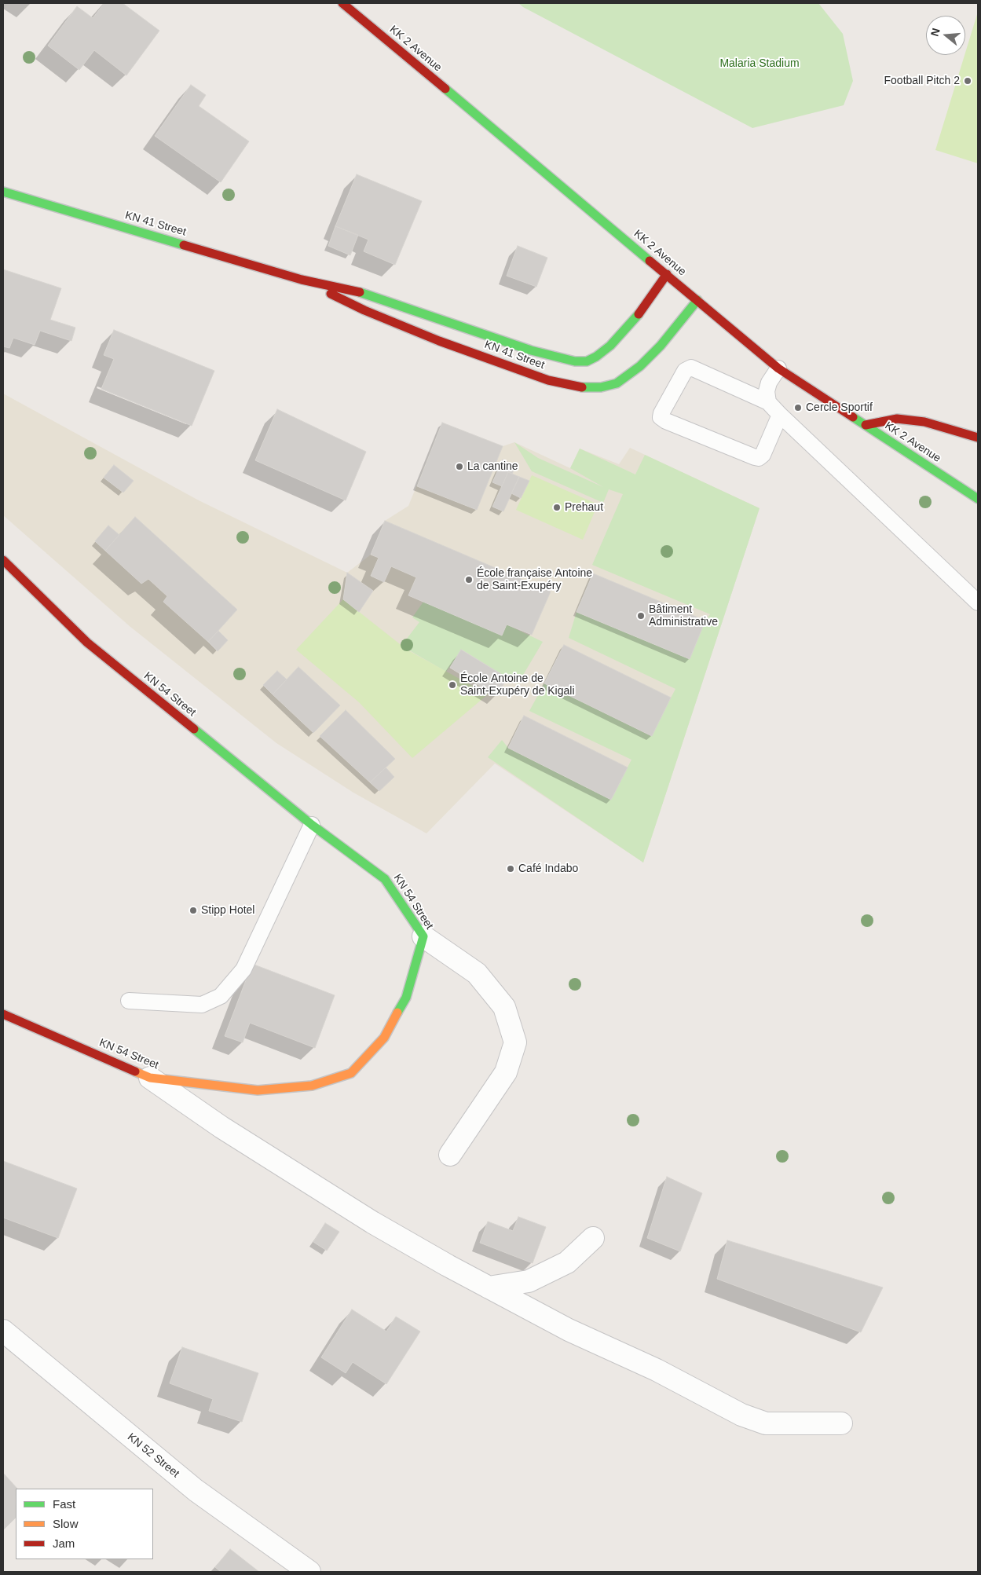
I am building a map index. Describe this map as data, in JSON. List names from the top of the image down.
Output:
{
  "streets": {
    "main road": ["KK 2 Avenue", "KN 41 Street", "KN 54 Street"],
    "street": ["KN 52 Street"]
  },
  "crossings": [
    ["KK 2 Avenue", "KN 41 Street"]
  ],
  "parks": ["Malaria Stadium"],
  "places": [
    "Football Pitch 2",
    "Cercle Sportif",
    "La cantine",
    "Prehaut",
    "École française Antoine de Saint-Exupéry",
    "Bâtiment Administrative",
    "École Antoine de Saint-Exupéry de Kigali",
    "Café Indabo",
    "Stipp Hotel"
  ],
  "legend": ["Fast", "Slow", "Jam"],
  "north": "left"
}
